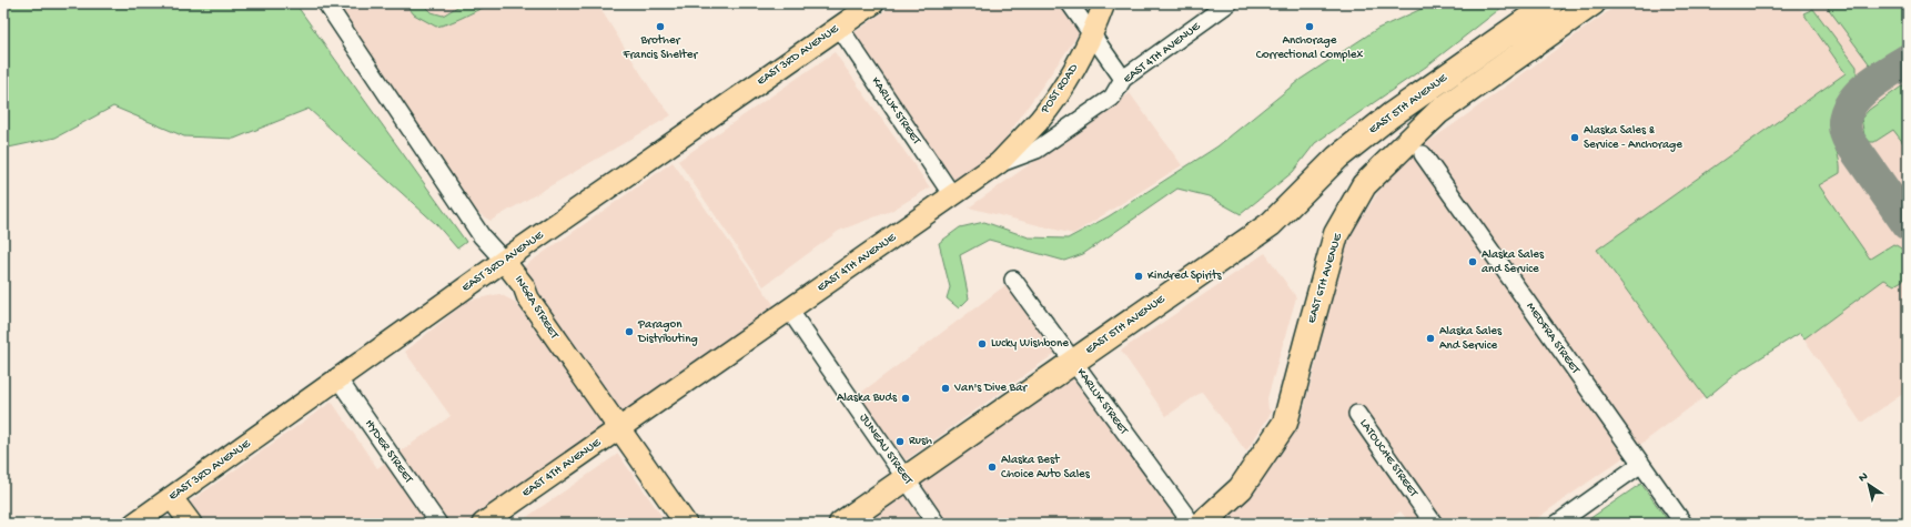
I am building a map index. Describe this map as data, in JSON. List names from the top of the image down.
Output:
{
  "streets": {
    "highway": ["EAST 5TH AVENUE", "EAST 6TH AVENUE"],
    "main road": [
      "EAST 4TH AVENUE",
      "EAST 3RD AVENUE",
      "POST ROAD",
      "INGRA STREET"
    ],
    "street": [
      "KARLUK STREET",
      "MEDFRA STREET",
      "JUNEAU STREET",
      "HYDER STREET",
      "LATOUCHE STREET"
    ]
  },
  "crossings": [
    ["EAST 4TH AVENUE", "POST ROAD"],
    ["EAST 4TH AVENUE", "KARLUK STREET"],
    ["EAST 4TH AVENUE", "INGRA STREET"],
    ["EAST 4TH AVENUE", "JUNEAU STREET"],
    ["EAST 3RD AVENUE", "KARLUK STREET"],
    ["EAST 3RD AVENUE", "INGRA STREET"],
    ["EAST 3RD AVENUE", "HYDER STREET"],
    ["EAST 5TH AVENUE", "KARLUK STREET"],
    ["EAST 5TH AVENUE", "JUNEAU STREET"]
  ],
  "places": [
    "Brother Francis Shelter",
    "Anchorage Correctional Complex",
    "Alaska Sales & Service - Anchorage",
    "Alaska Sales and Service",
    "Kindred Spirits",
    "Paragon Distributing",
    "Alaska Sales And Service",
    "Lucky Wishbone",
    "Van's Dive Bar",
    "Alaska Buds",
    "Rush",
    "Alaska Best Choice Auto Sales"
  ],
  "north": "top left"
}
